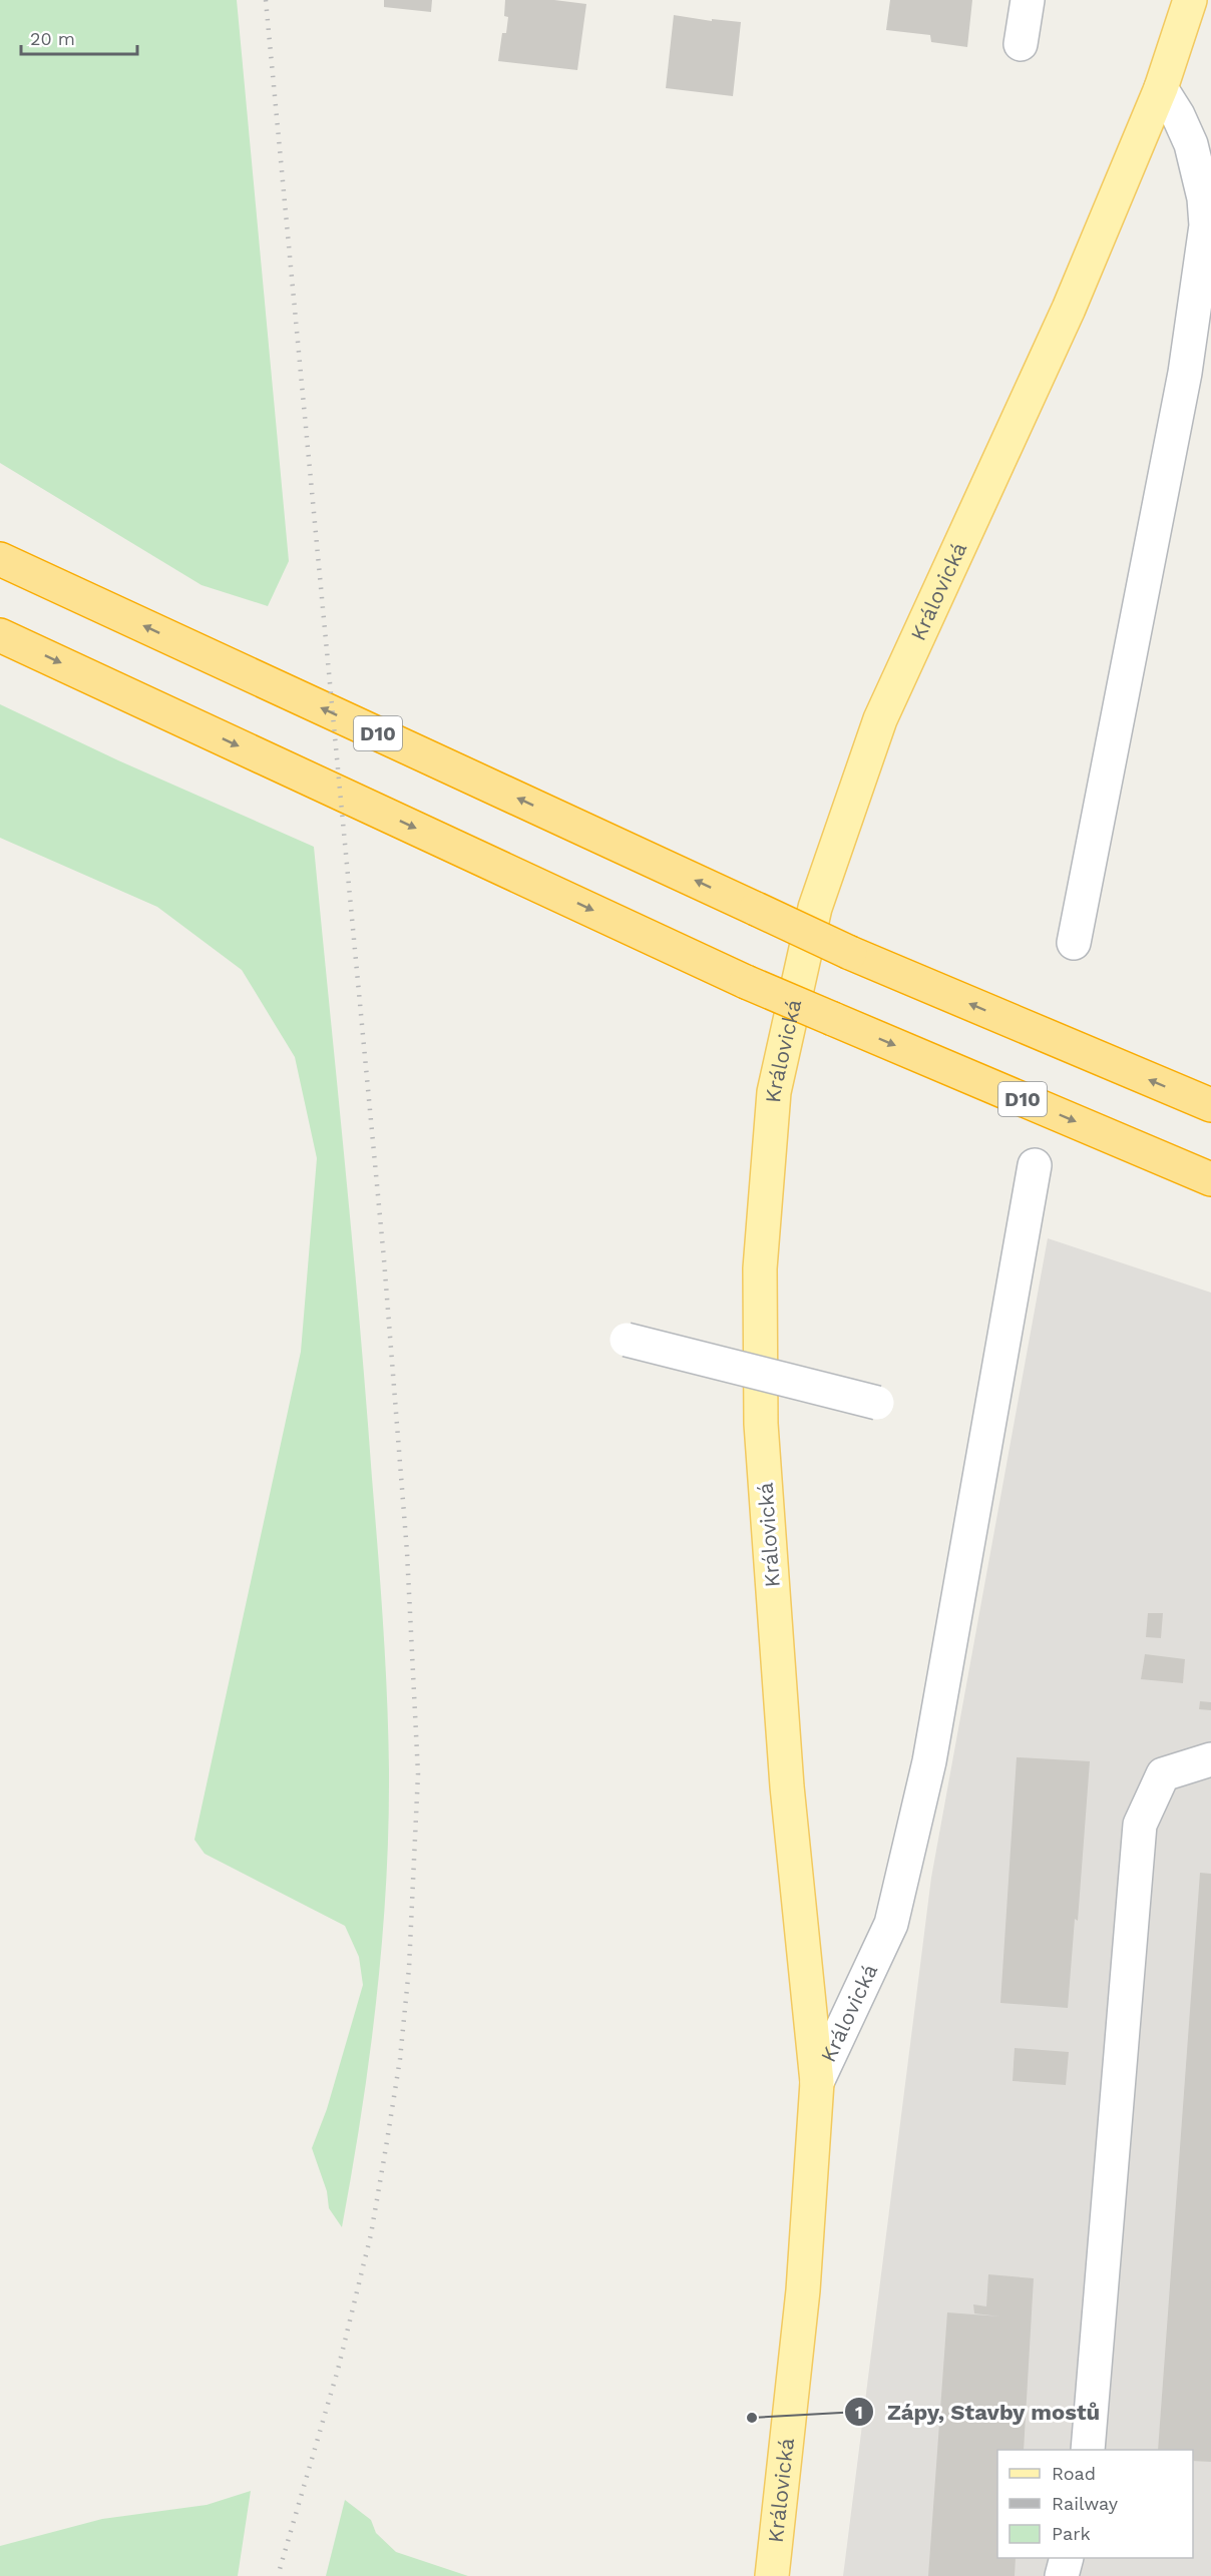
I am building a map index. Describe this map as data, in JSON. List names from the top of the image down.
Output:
{
  "streets": {
    "highway": ["D10"],
    "main road": ["Královická"]
  },
  "places": ["Zápy, Stavby mostů"],
  "legend": ["Road", "Railway", "Park"],
  "scale_bar": "20 m"
}
